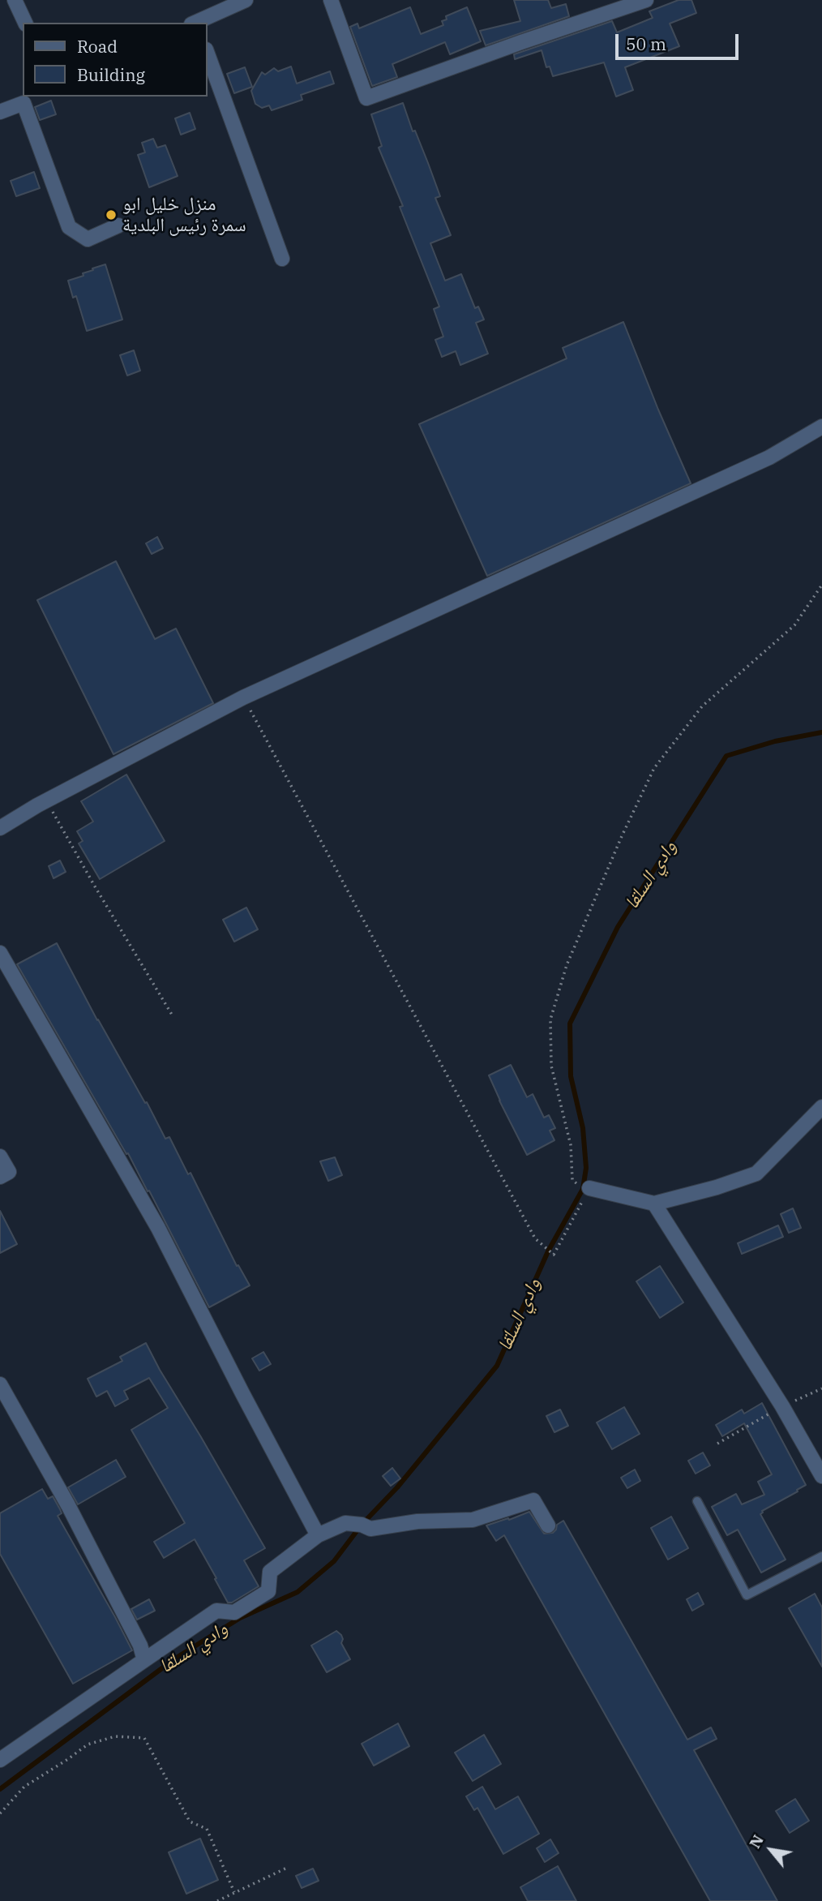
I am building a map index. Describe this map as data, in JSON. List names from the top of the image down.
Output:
{
  "water": ["وادي السلقا"],
  "places": ["منزل خليل ابو سمرة رئيس البلدية"],
  "legend": ["Road", "Building"],
  "scale_bar": "50 m",
  "north": "top left"
}
